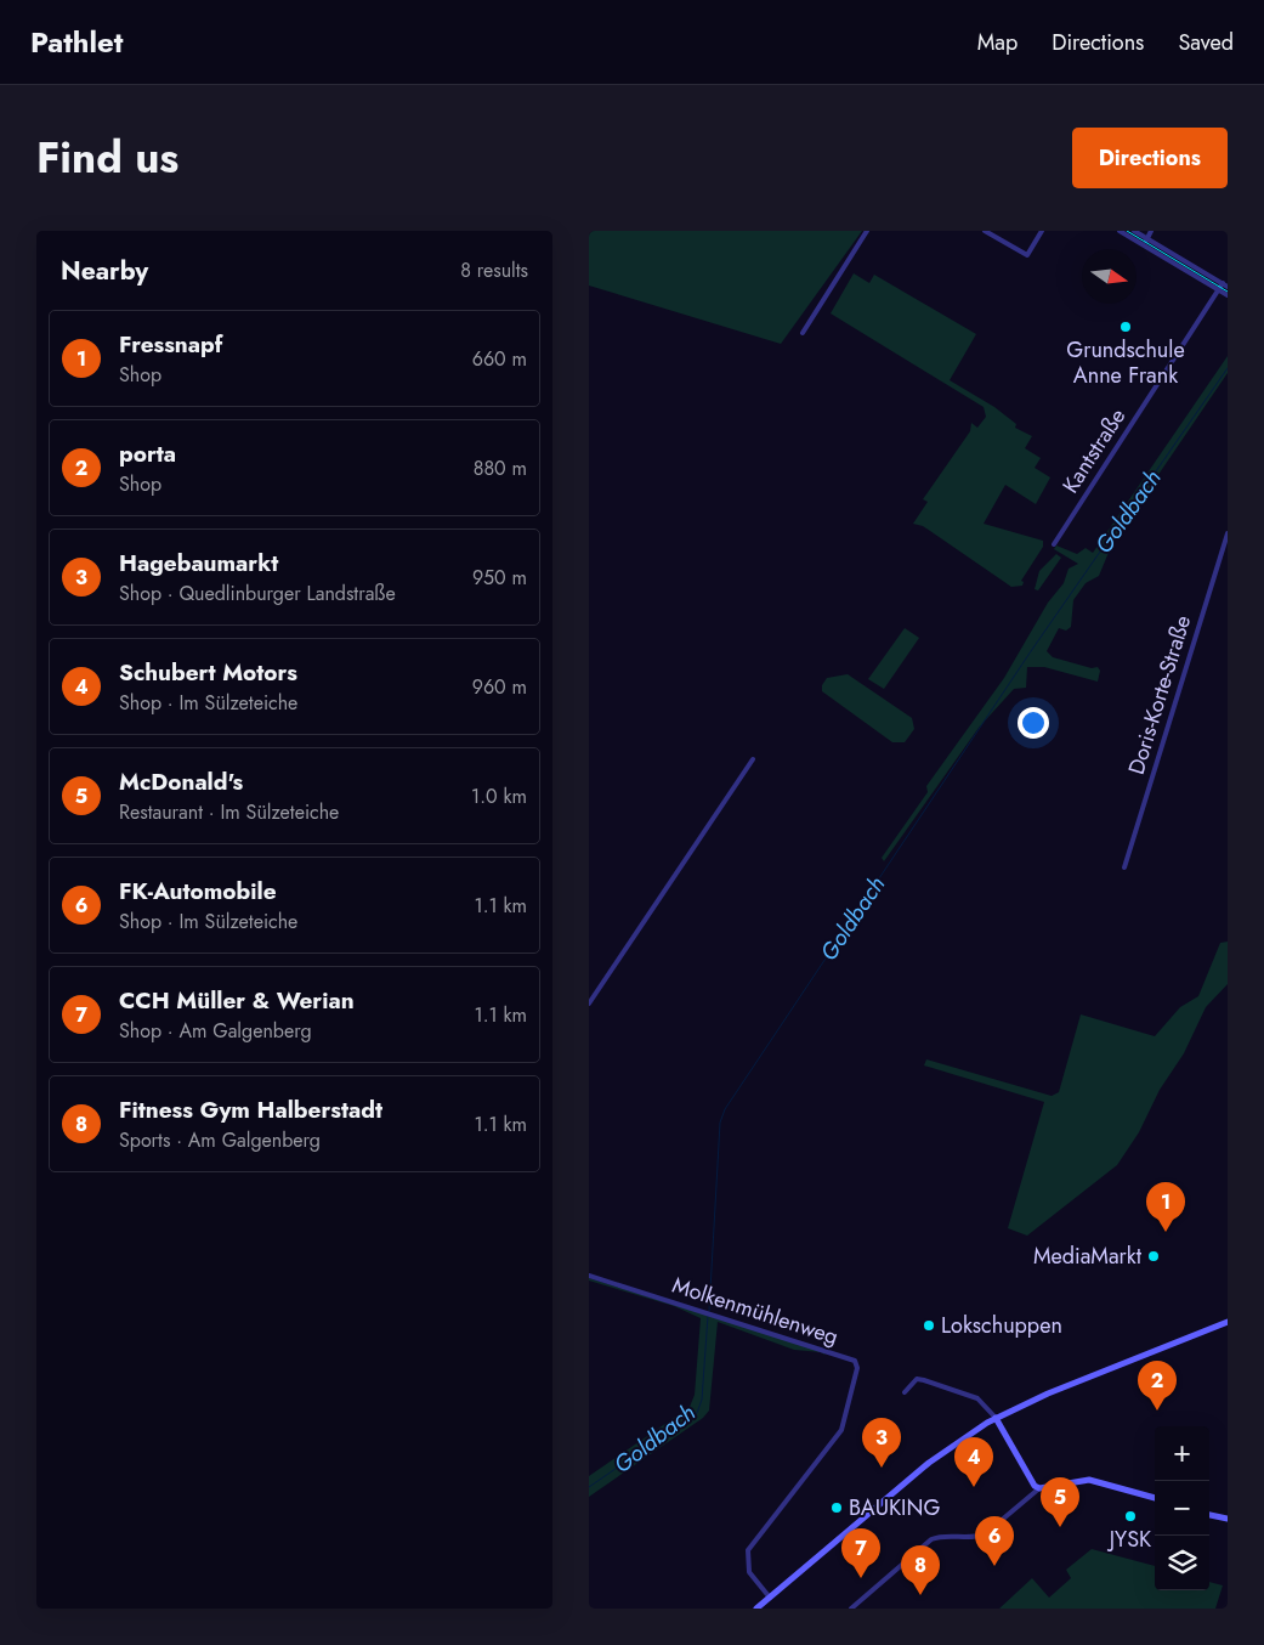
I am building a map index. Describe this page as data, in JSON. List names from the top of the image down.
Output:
{
  "streets": {
    "street": ["Kantstraße", "Doris-Korte-Straße", "Molkenmühlenweg"]
  },
  "water": ["Goldbach"],
  "places": [
    "Grundschule Anne Frank",
    "MediaMarkt",
    "Lokschuppen",
    "BAUKING",
    "JYSK"
  ],
  "north": "right",
  "page": {
    "header": "Pathlet",
    "nav": ["Map", "Directions", "Saved"],
    "title": "Find us",
    "buttons": "Directions",
    "heading": ["Nearby", "8 results"],
    "list": [
      {
        "mark": "1",
        "name": "Fressnapf",
        "note": "Shop",
        "value": "660 m"
      },
      {
        "mark": "2",
        "name": "porta",
        "note": "Shop",
        "value": "880 m"
      },
      {
        "mark": "3",
        "name": "Hagebaumarkt",
        "note": "Shop · Quedlinburger Landstraße",
        "value": "950 m"
      },
      {
        "mark": "4",
        "name": "Schubert Motors",
        "note": "Shop · Im Sülzeteiche",
        "value": "960 m"
      },
      {
        "mark": "5",
        "name": "McDonald's",
        "note": "Restaurant · Im Sülzeteiche",
        "value": "1.0 km"
      },
      {
        "mark": "6",
        "name": "FK-Automobile",
        "note": "Shop · Im Sülzeteiche",
        "value": "1.1 km"
      },
      {
        "mark": "7",
        "name": "CCH Müller & Werian",
        "note": "Shop · Am Galgenberg",
        "value": "1.1 km"
      },
      {
        "mark": "8",
        "name": "Fitness Gym Halberstadt",
        "note": "Sports · Am Galgenberg",
        "value": "1.1 km"
      }
    ],
    "pins": [
      "1",
      "2",
      "3",
      "4",
      "5",
      "6",
      "7",
      "8"
    ],
    "map_buttons": ["+", "−"]
  }
}
